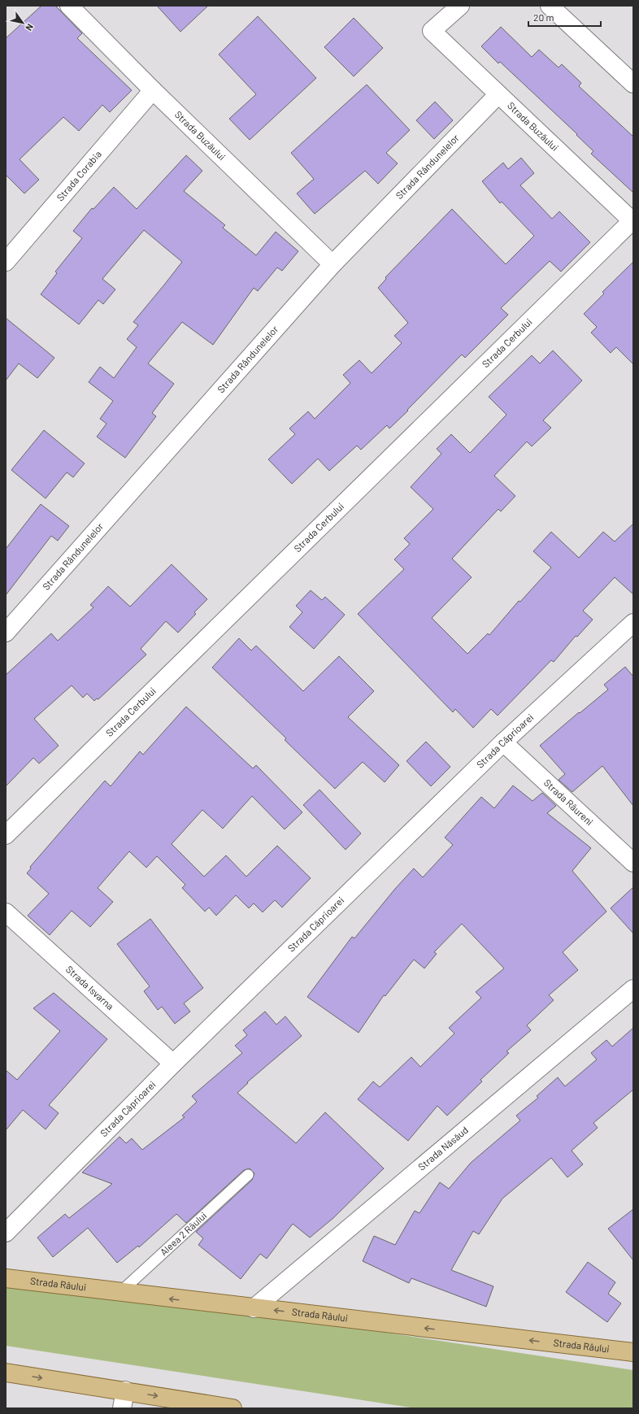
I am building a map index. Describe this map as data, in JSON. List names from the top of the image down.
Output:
{
  "streets": {
    "main road": ["Strada Râului"],
    "street": [
      "Strada Buzăului",
      "Strada Rândunelelor",
      "Strada Corabia",
      "Strada Cerbului",
      "Strada Căprioarei",
      "Strada Râureni",
      "Strada Isvarna",
      "Strada Năsăud"
    ],
    "lane": ["Aleea 2 Râului"]
  },
  "crossings": [
    ["Strada Buzăului", "Strada Rândunelelor"],
    ["Strada Buzăului", "Strada Corabia"],
    ["Strada Buzăului", "Strada Cerbului"],
    ["Strada Căprioarei", "Strada Râureni"],
    ["Strada Căprioarei", "Strada Isvarna"],
    ["Strada Năsăud", "Strada Râului"],
    ["Aleea 2 Râului", "Strada Râului"]
  ],
  "one_way": ["Strada Râului"],
  "scale_bar": "20 m",
  "north": "bottom right"
}
